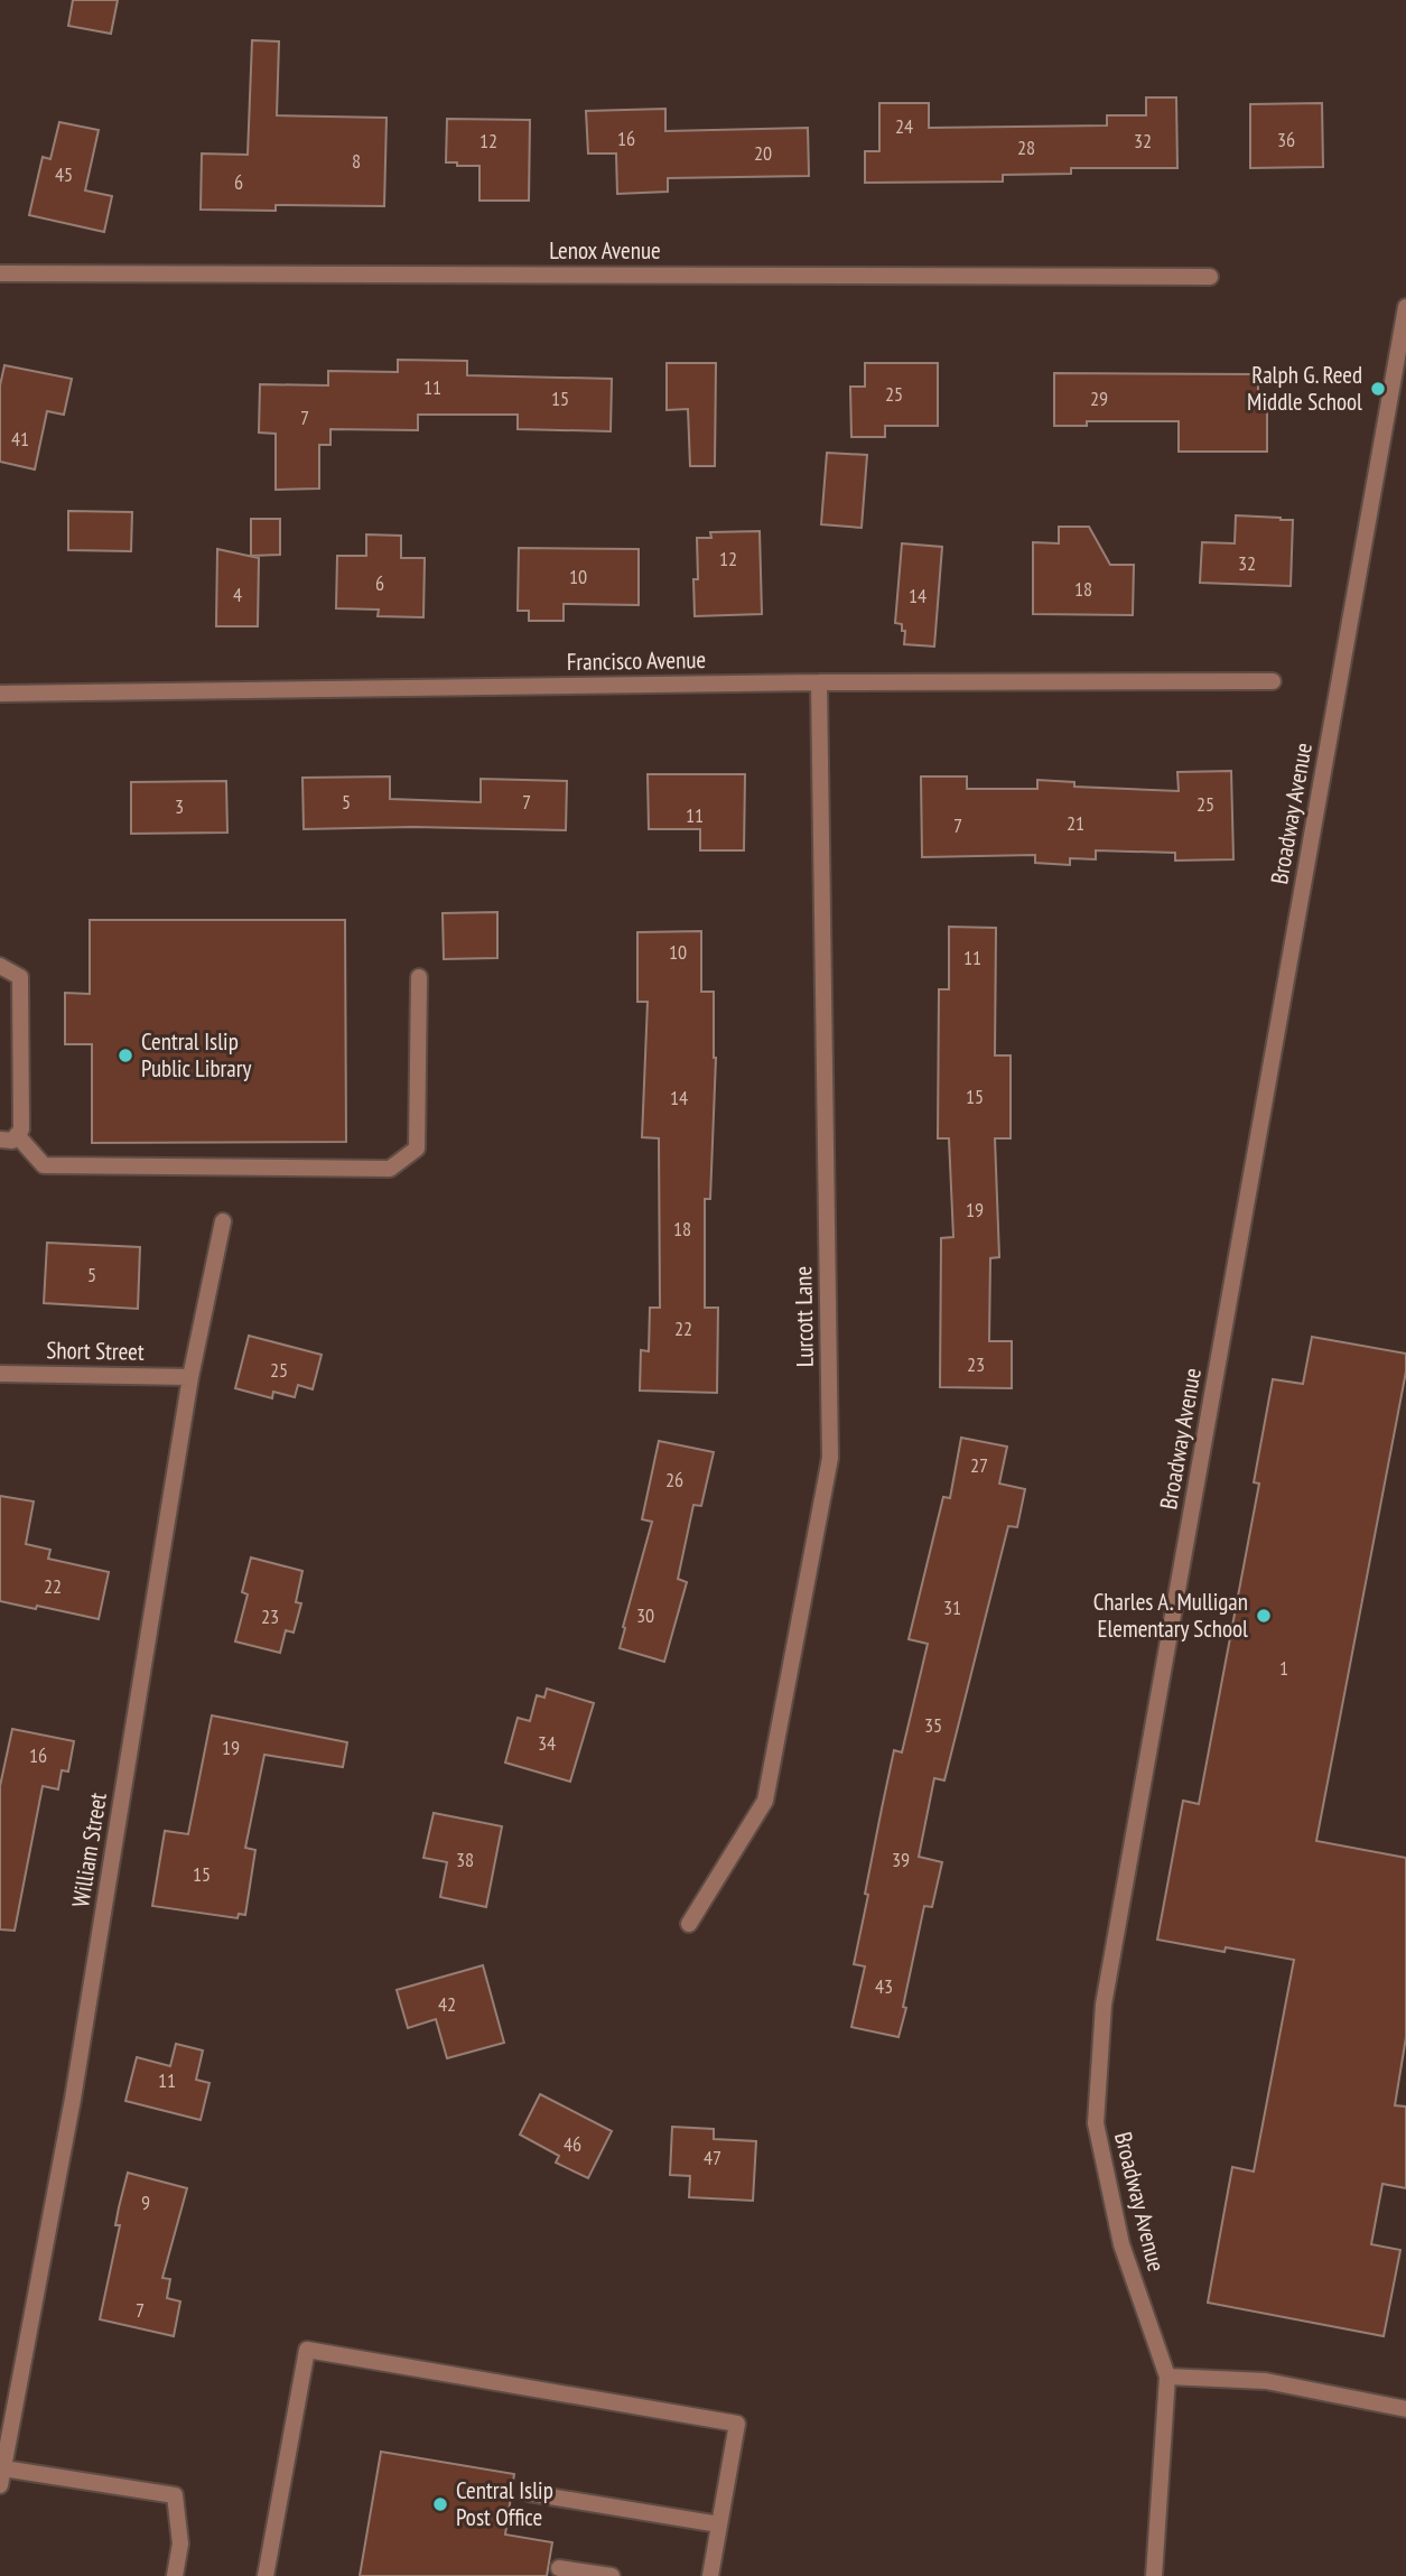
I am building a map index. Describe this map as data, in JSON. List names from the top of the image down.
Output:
{
  "streets": {
    "street": [
      "Lenox Avenue",
      "Francisco Avenue",
      "Broadway Avenue",
      "Lurcott Lane",
      "Short Street",
      "William Street"
    ]
  },
  "crossings": [
    ["Francisco Avenue", "Lurcott Lane"],
    ["Short Street", "William Street"]
  ],
  "places": [
    "Ralph G. Reed Middle School",
    "Central Islip Public Library",
    "Charles A. Mulligan Elementary School",
    "Central Islip Post Office"
  ],
  "house_numbers": [
    "24",
    "16",
    "36",
    "12",
    "32",
    "28",
    "20",
    "8",
    "45",
    "6",
    "11",
    "25",
    "15",
    "29",
    "7",
    "41",
    "12",
    "32",
    "10",
    "6",
    "18",
    "4",
    "14",
    "5",
    "7",
    "25",
    "3",
    "11",
    "21",
    "7",
    "10",
    "11",
    "15",
    "14",
    "19",
    "18",
    "5",
    "22",
    "23",
    "25",
    "27",
    "26",
    "22",
    "31",
    "30",
    "23",
    "1",
    "35",
    "34",
    "19",
    "16",
    "38",
    "39",
    "15",
    "43",
    "42",
    "11",
    "46",
    "47",
    "9",
    "7"
  ]
}
